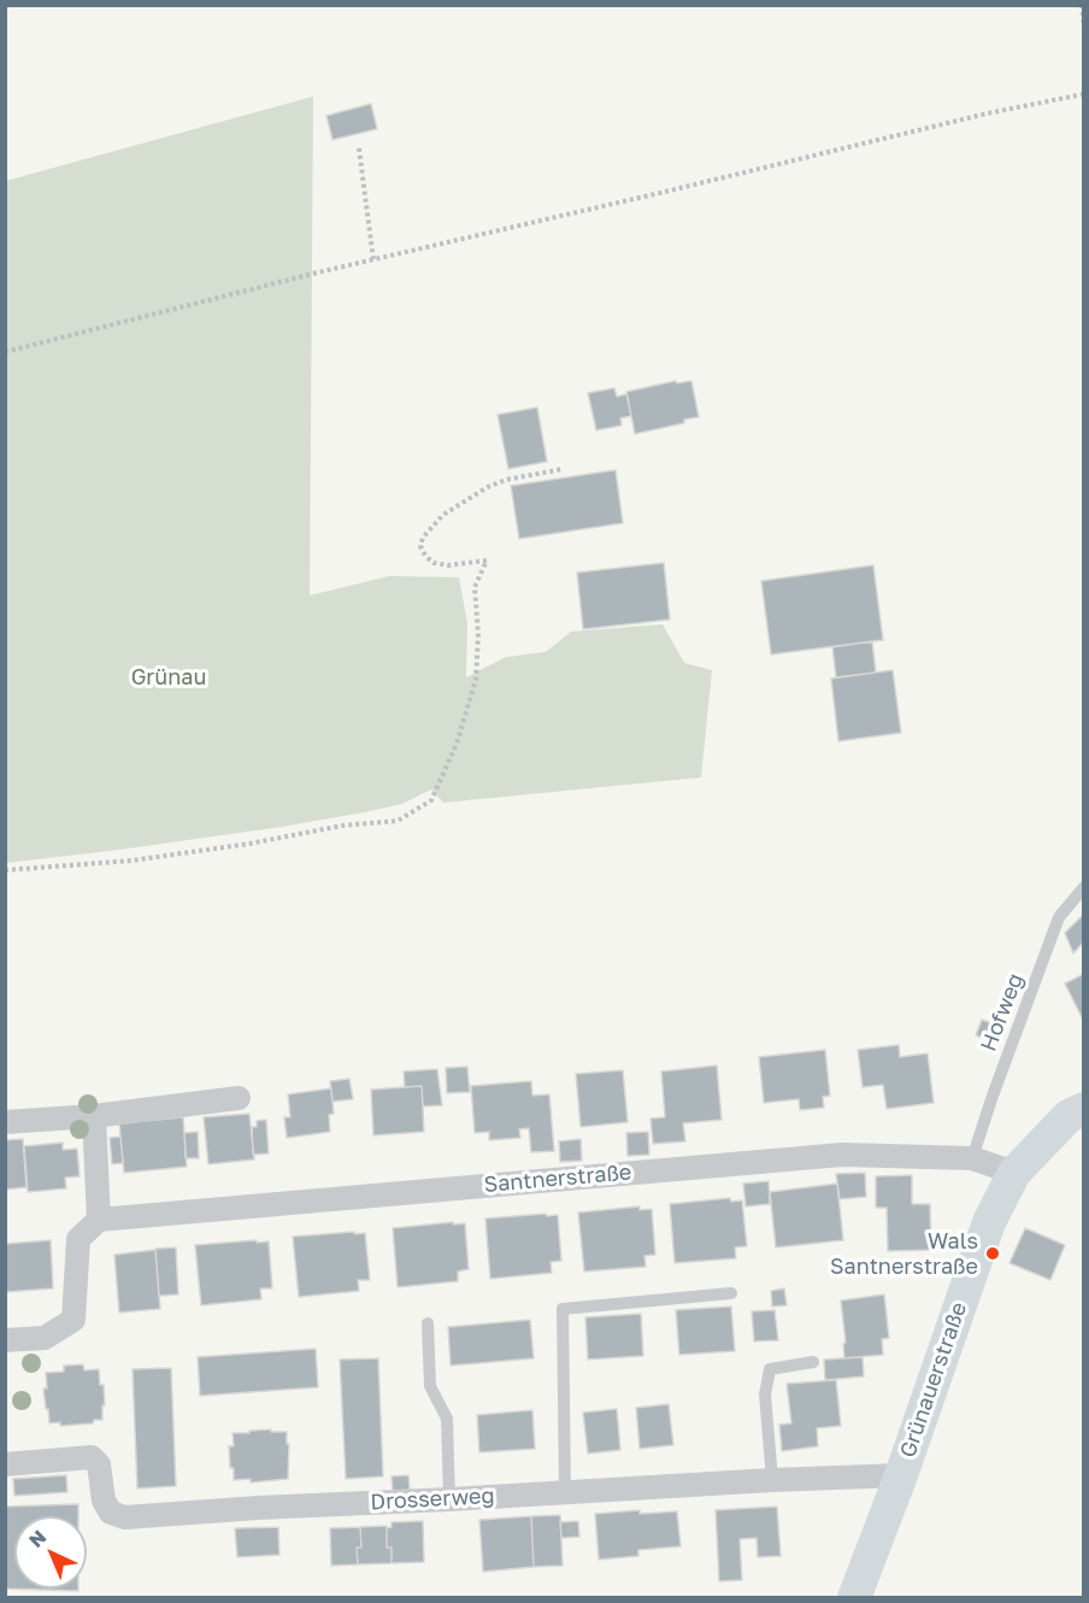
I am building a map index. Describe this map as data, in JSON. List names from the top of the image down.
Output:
{
  "streets": {
    "street": ["Santnerstraße", "Grünauerstraße", "Drosserweg"],
    "lane": ["Hofweg"]
  },
  "crossings": [
    ["Hofweg", "Santnerstraße"],
    ["Santnerstraße", "Grünauerstraße"],
    ["Grünauerstraße", "Drosserweg"]
  ],
  "parks": ["Grünau"],
  "places": ["Wals Santnerstraße"],
  "north": "top left"
}
